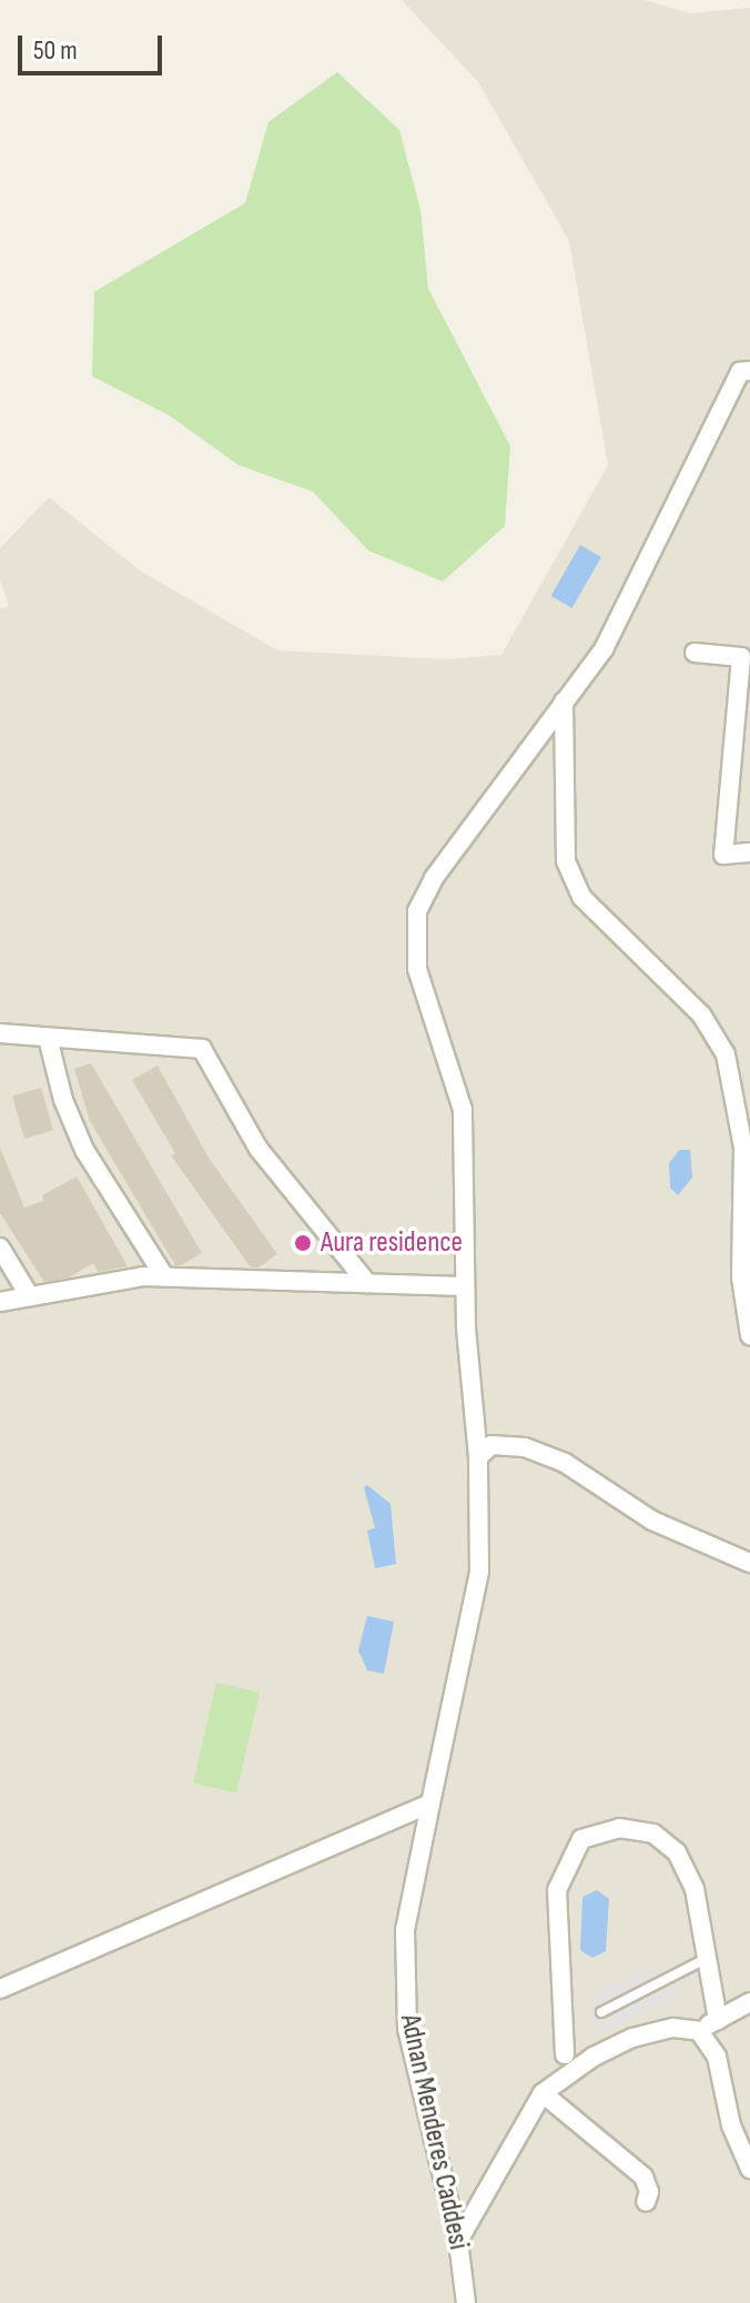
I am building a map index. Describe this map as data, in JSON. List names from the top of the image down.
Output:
{
  "streets": {
    "street": ["Adnan Menderes Caddesi"]
  },
  "places": ["Aura residence"],
  "scale_bar": "50 m"
}
